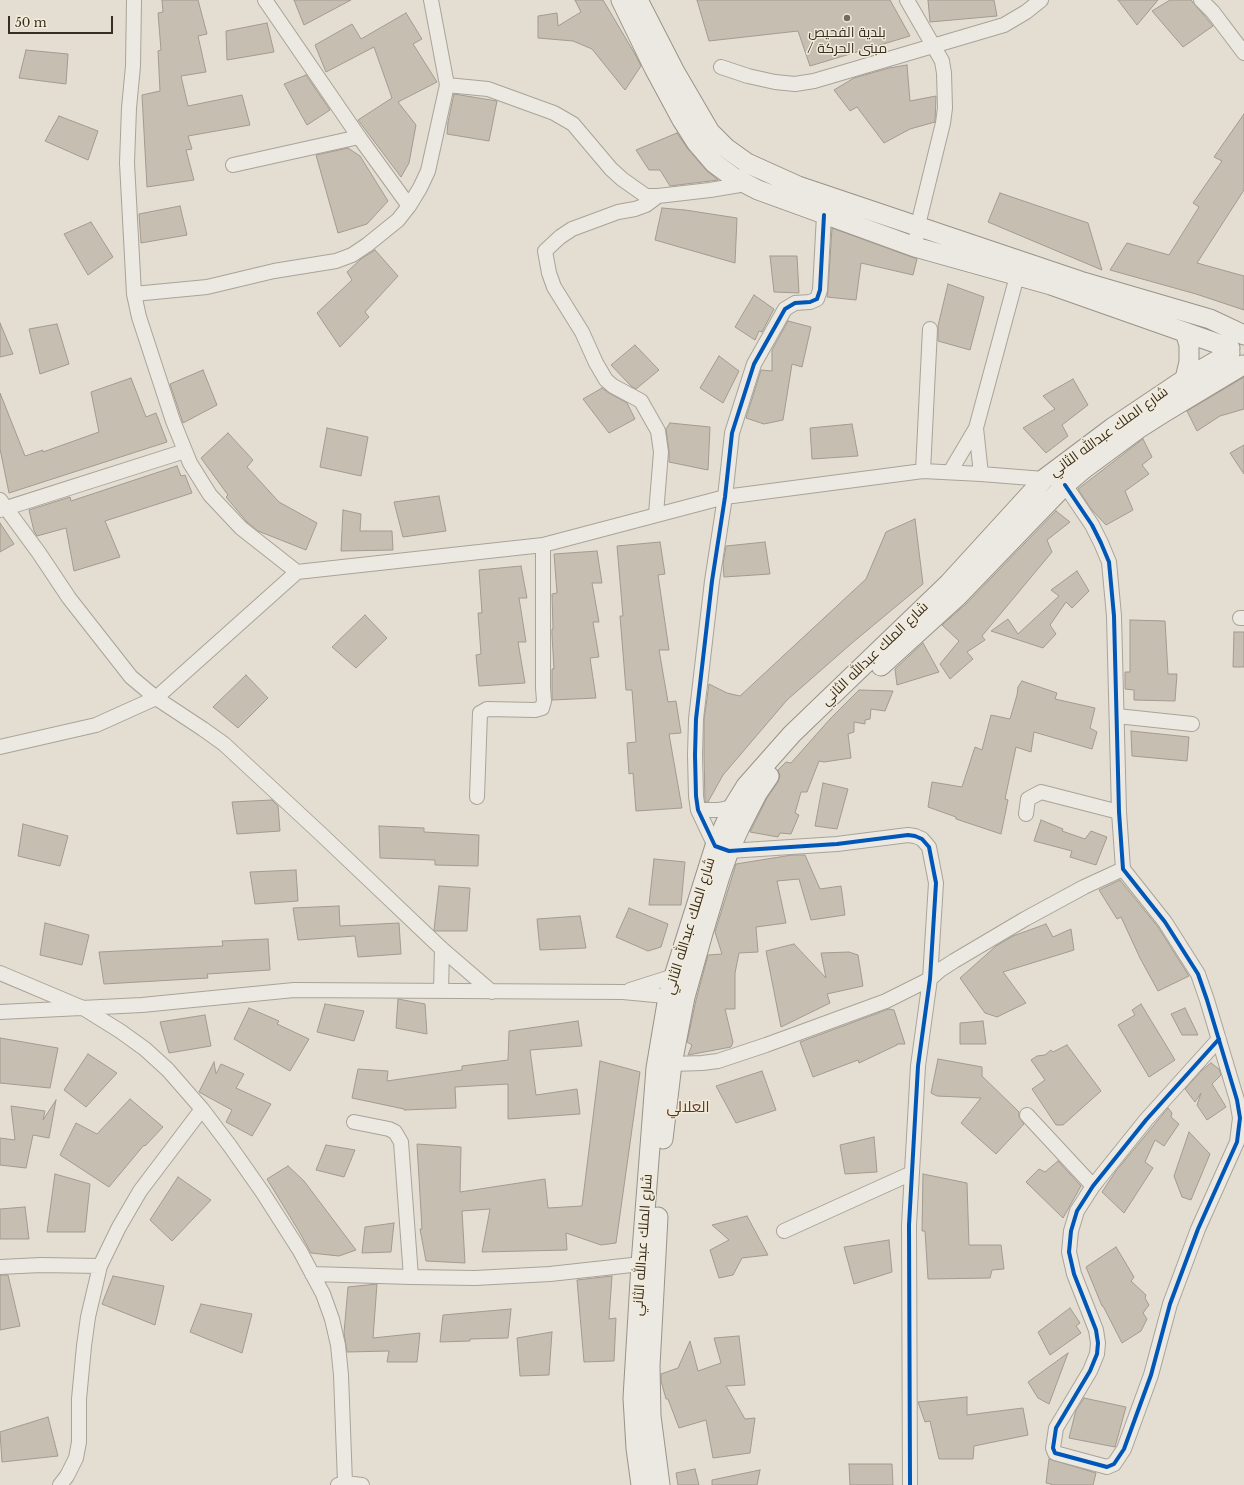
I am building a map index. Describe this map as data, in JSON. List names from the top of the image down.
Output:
{
  "streets": {
    "main road": ["شارع الملك عبدالله الثاني"]
  },
  "districts": ["العلالي"],
  "places": ["بلدية الفحيص / مبنى الحركة"],
  "scale_bar": "50 m"
}
